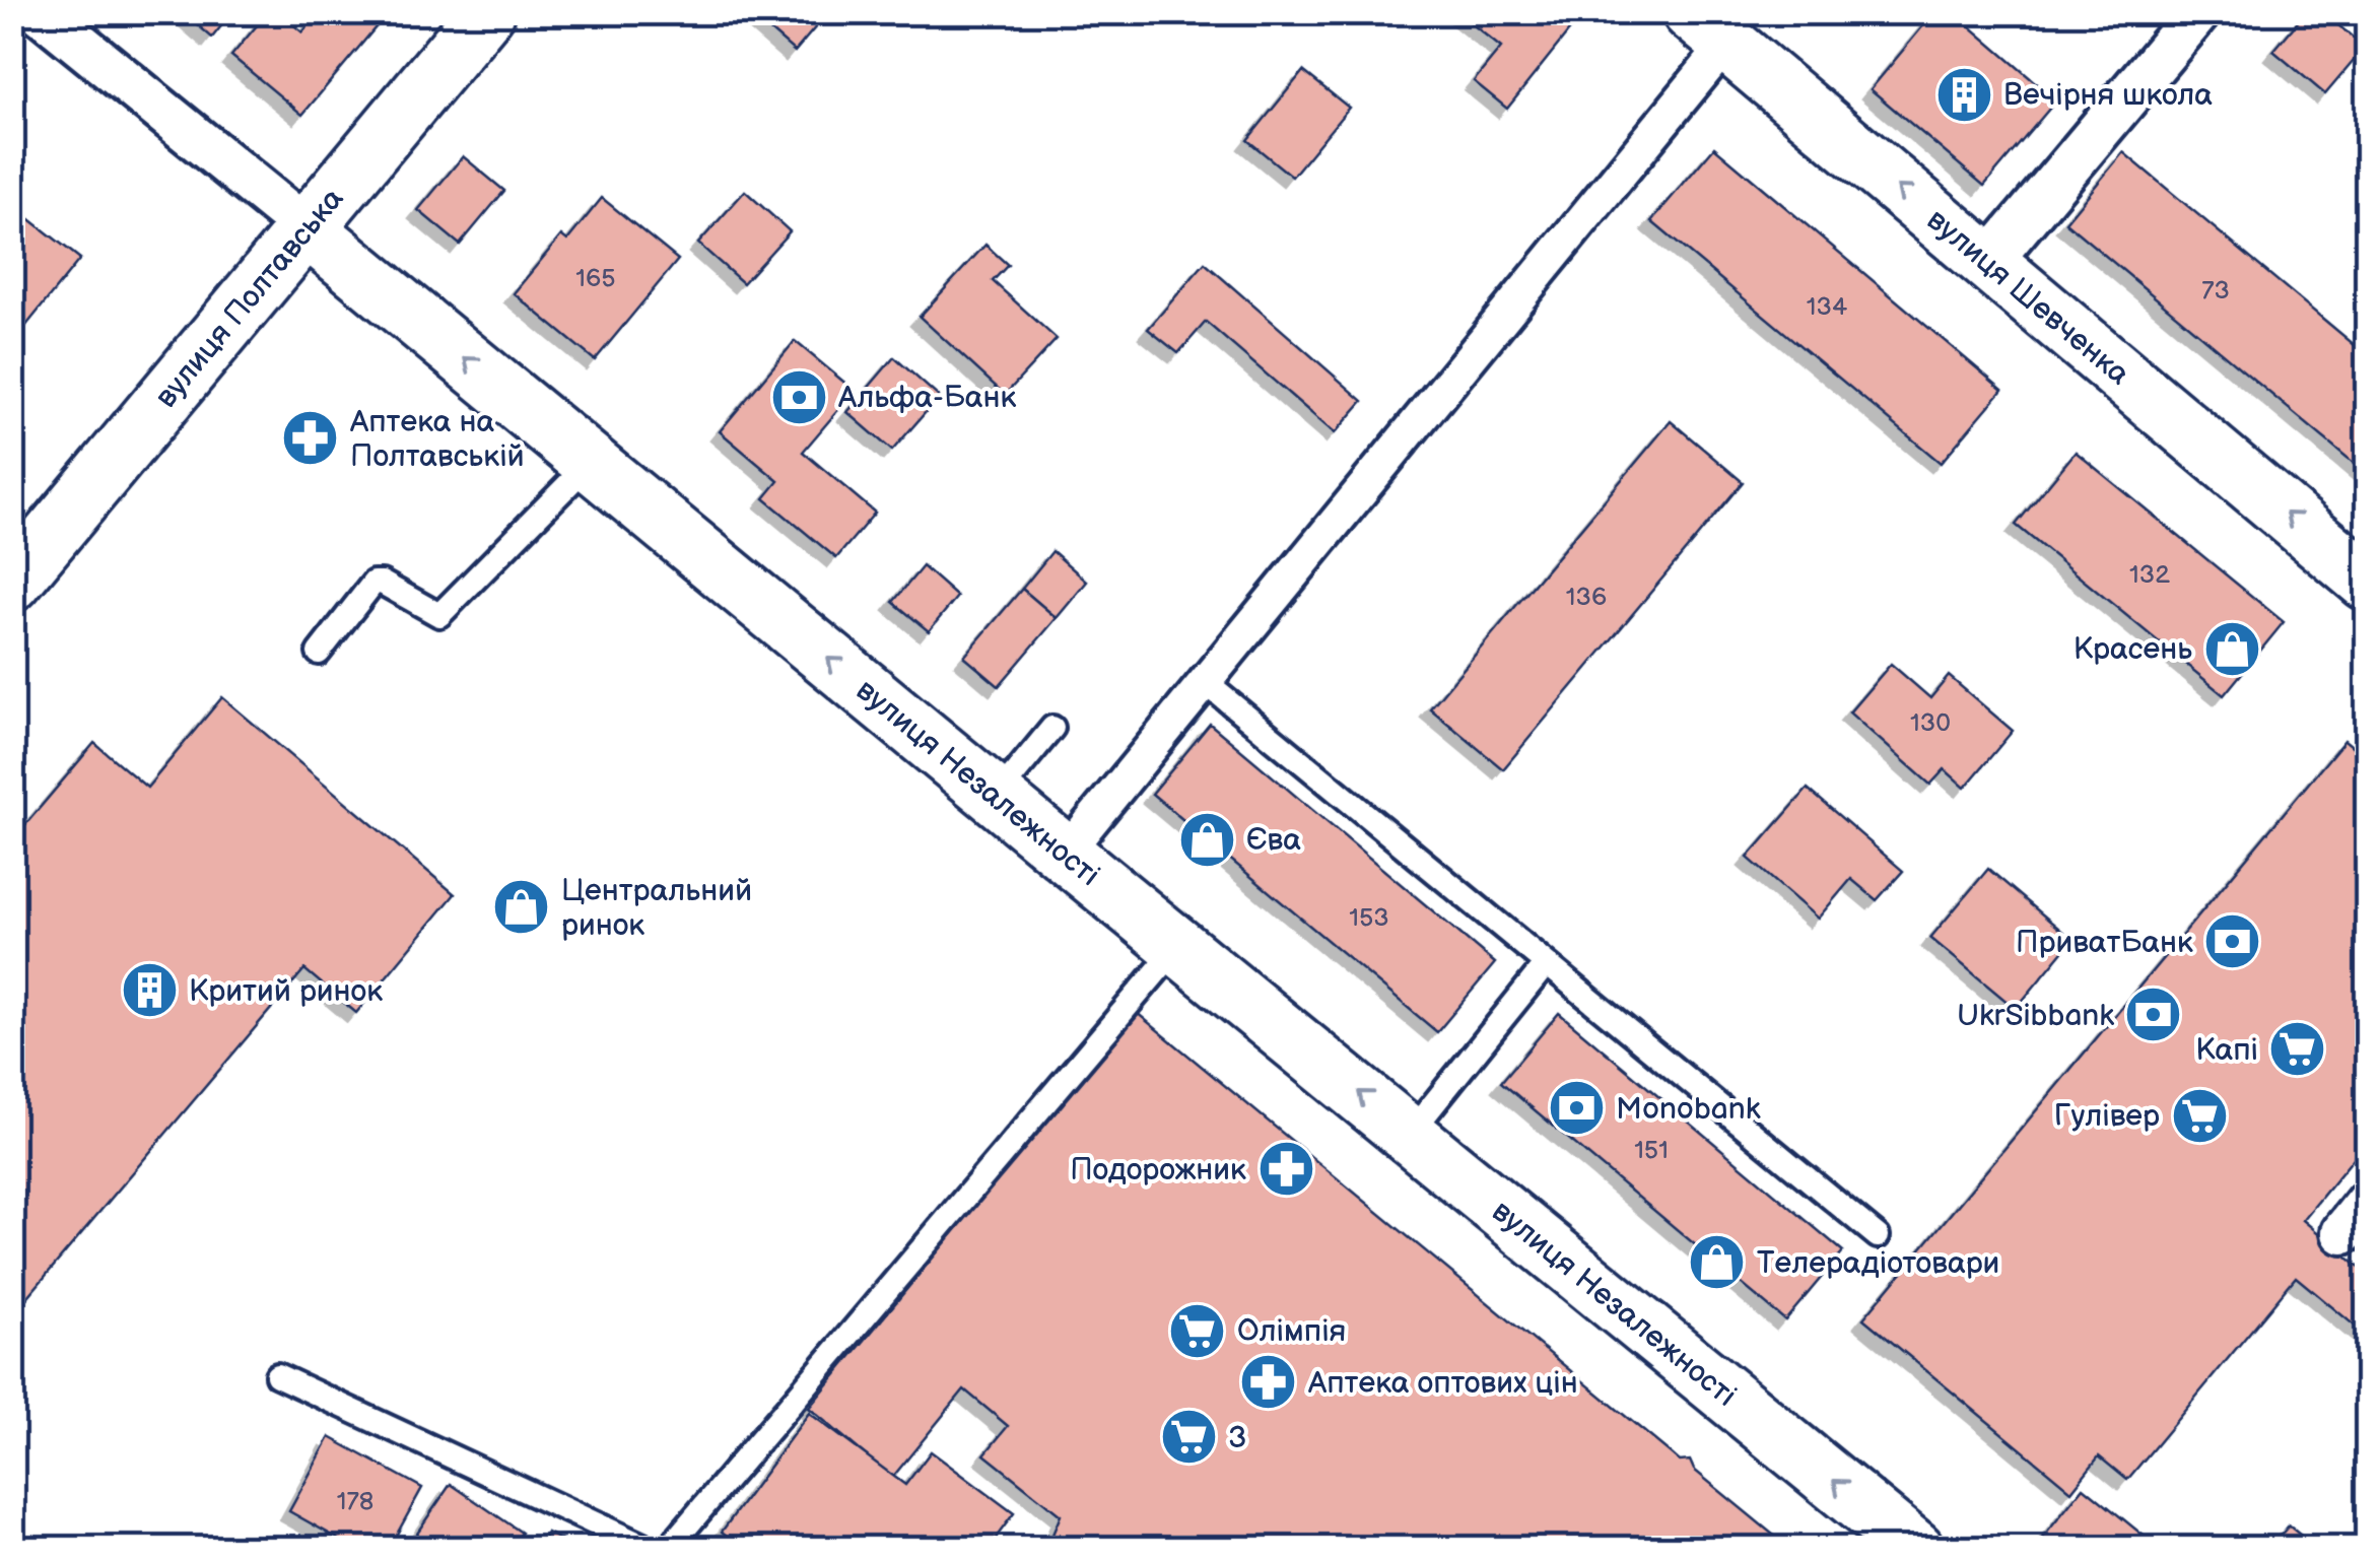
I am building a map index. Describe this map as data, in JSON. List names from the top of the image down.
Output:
{
  "streets": {
    "street": ["вулиця Полтавська", "вулиця Шевченка", "вулиця Незалежності"]
  },
  "crossings": [
    ["вулиця Полтавська", "вулиця Незалежності"]
  ],
  "one_way": ["вулиця Шевченка", "вулиця Незалежності"],
  "places": {
    "building": ["Вечірня школа", "Критий ринок"],
    "bank": [
      "Альфа-Банк",
      "ПриватБанк",
      "UkrSibbank",
      "Monobank"
    ],
    "pharmacy": ["Аптека на Полтавській", "Подорожник", "Аптека оптових цін"],
    "shop": [
      "Красень",
      "Єва",
      "Центральний ринок",
      "Телерадіотовари"
    ],
    "supermarket": [
      "Капі",
      "Гулівер",
      "Олімпія",
      "3"
    ]
  },
  "house_numbers": [
    "165",
    "73",
    "134",
    "132",
    "136",
    "130",
    "153",
    "151",
    "178"
  ]
}
